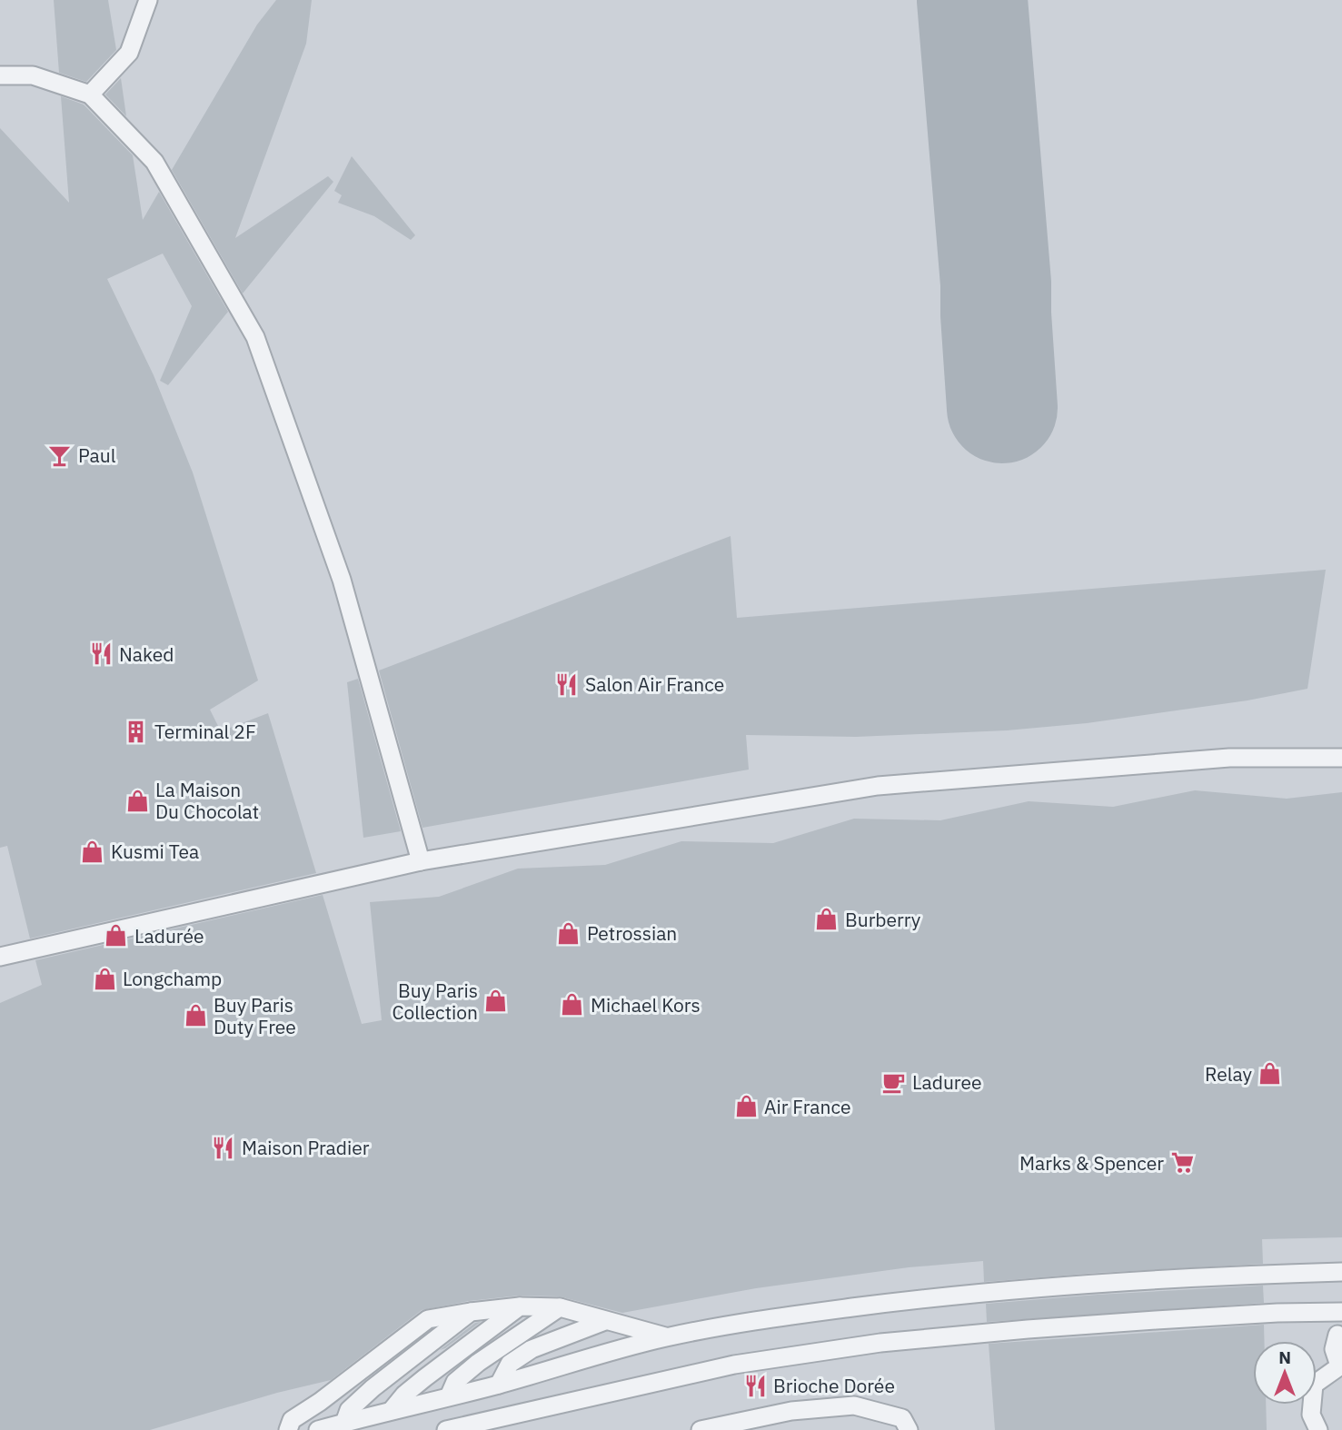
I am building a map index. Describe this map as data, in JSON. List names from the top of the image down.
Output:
{
  "places": {
    "bar": ["Paul"],
    "restaurant": [
      "Naked",
      "Salon Air France",
      "Maison Pradier",
      "Brioche Dorée"
    ],
    "building": ["Terminal 2F"],
    "shop": [
      "La Maison Du Chocolat",
      "Kusmi Tea",
      "Burberry",
      "Petrossian",
      "Ladurée",
      "Longchamp",
      "Buy Paris Collection",
      "Michael Kors",
      "Buy Paris Duty Free",
      "Relay",
      "Air France"
    ],
    "cafe": ["Laduree"],
    "supermarket": ["Marks & Spencer"]
  },
  "north": "top"
}
